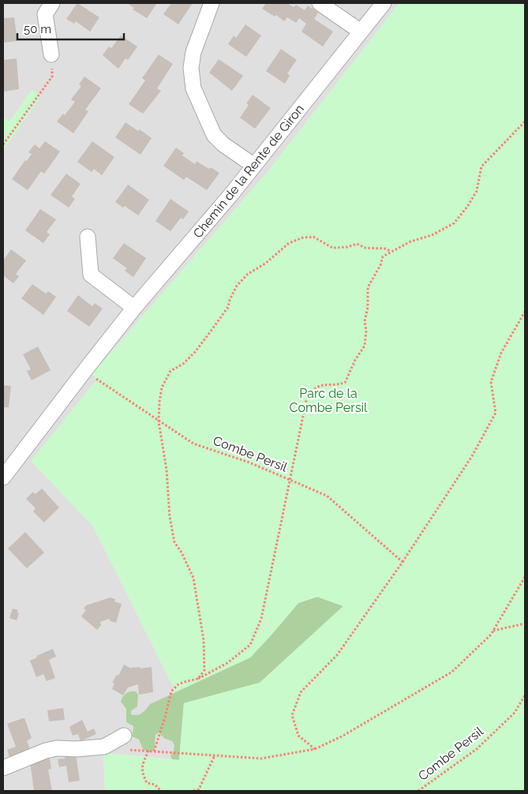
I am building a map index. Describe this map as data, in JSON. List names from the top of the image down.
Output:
{
  "streets": {
    "street": ["Chemin de la Rente de Giron"],
    "path": ["Combe Persil"]
  },
  "crossings": [
    ["Chemin de la Rente de Giron", "Combe Persil"]
  ],
  "parks": ["Parc de la Combe Persil"],
  "scale_bar": "50 m"
}
